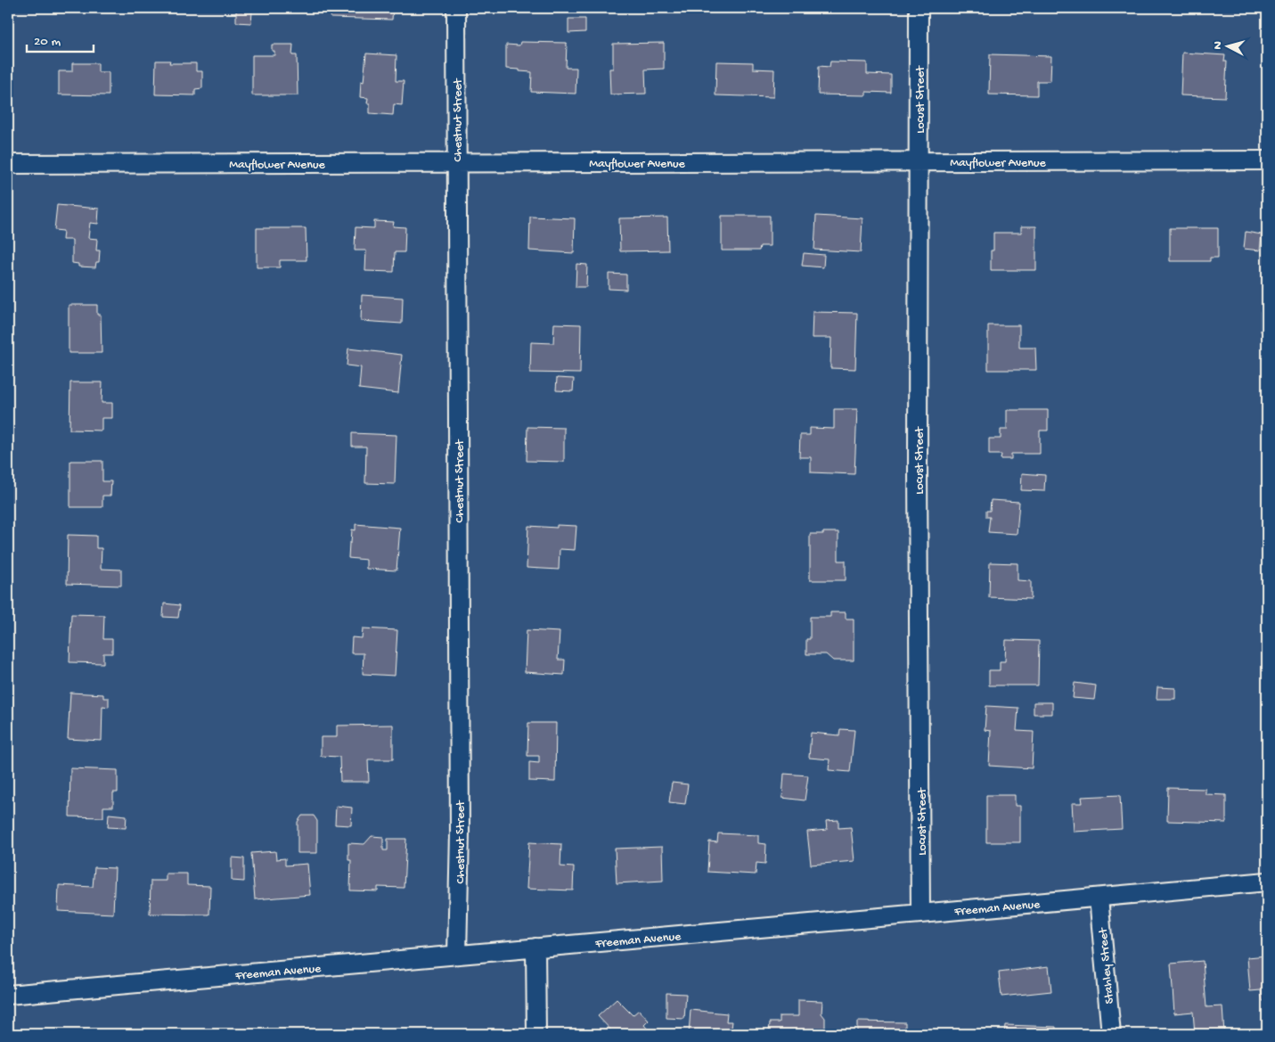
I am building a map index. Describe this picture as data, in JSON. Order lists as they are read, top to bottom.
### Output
{
  "streets": {
    "street": [
      "Locust Street",
      "Chestnut Street",
      "Mayflower Avenue",
      "Freeman Avenue",
      "Stahley Street"
    ]
  },
  "crossings": [
    ["Locust Street", "Mayflower Avenue"],
    ["Locust Street", "Freeman Avenue"],
    ["Chestnut Street", "Mayflower Avenue"],
    ["Chestnut Street", "Freeman Avenue"],
    ["Freeman Avenue", "Stahley Street"]
  ],
  "scale_bar": "20 m",
  "north": "left"
}
